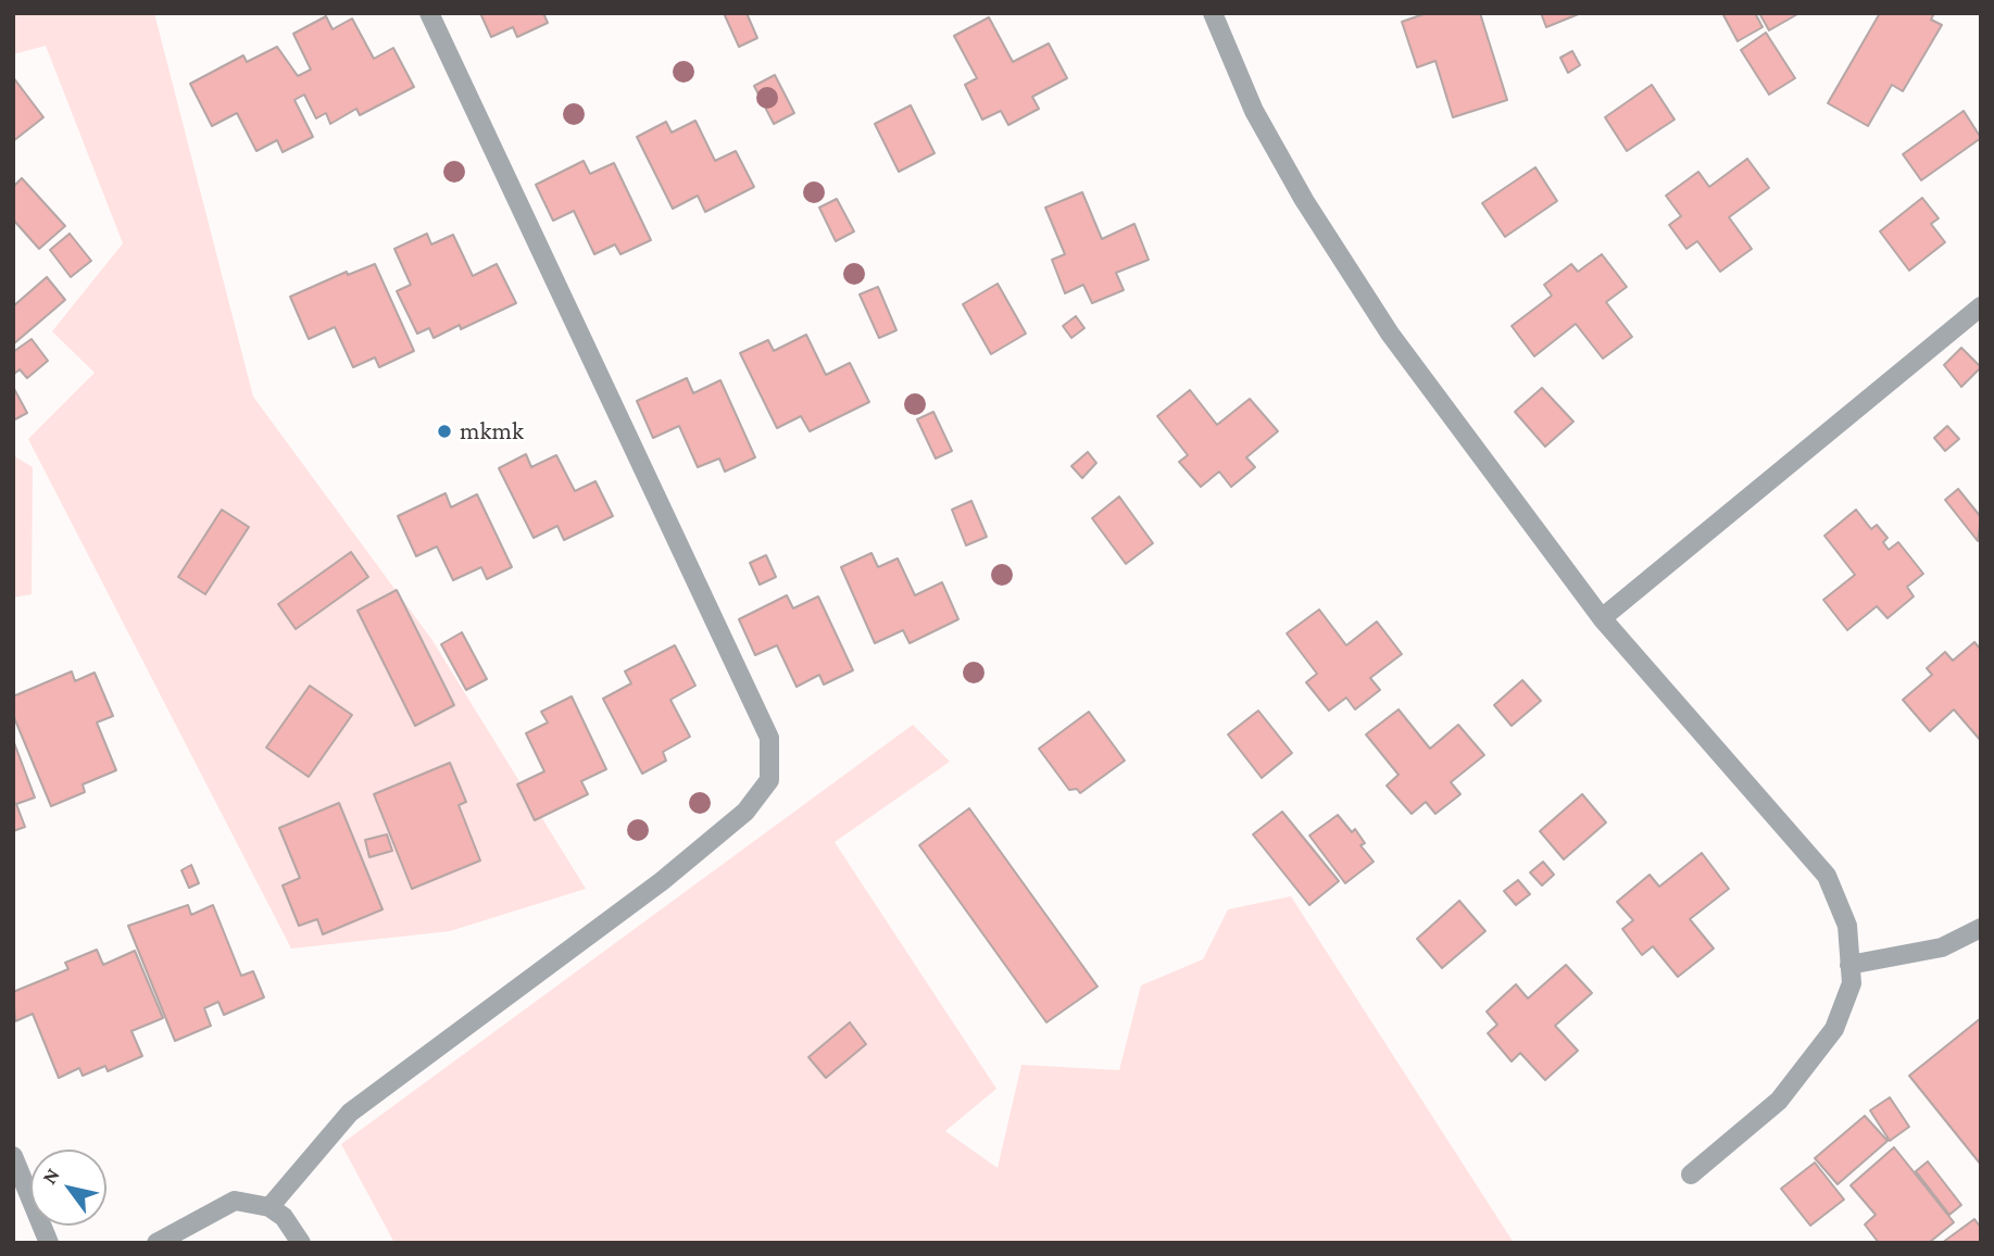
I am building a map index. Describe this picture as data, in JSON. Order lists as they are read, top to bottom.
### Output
{
  "places": ["mkmk"],
  "north": "top left"
}
